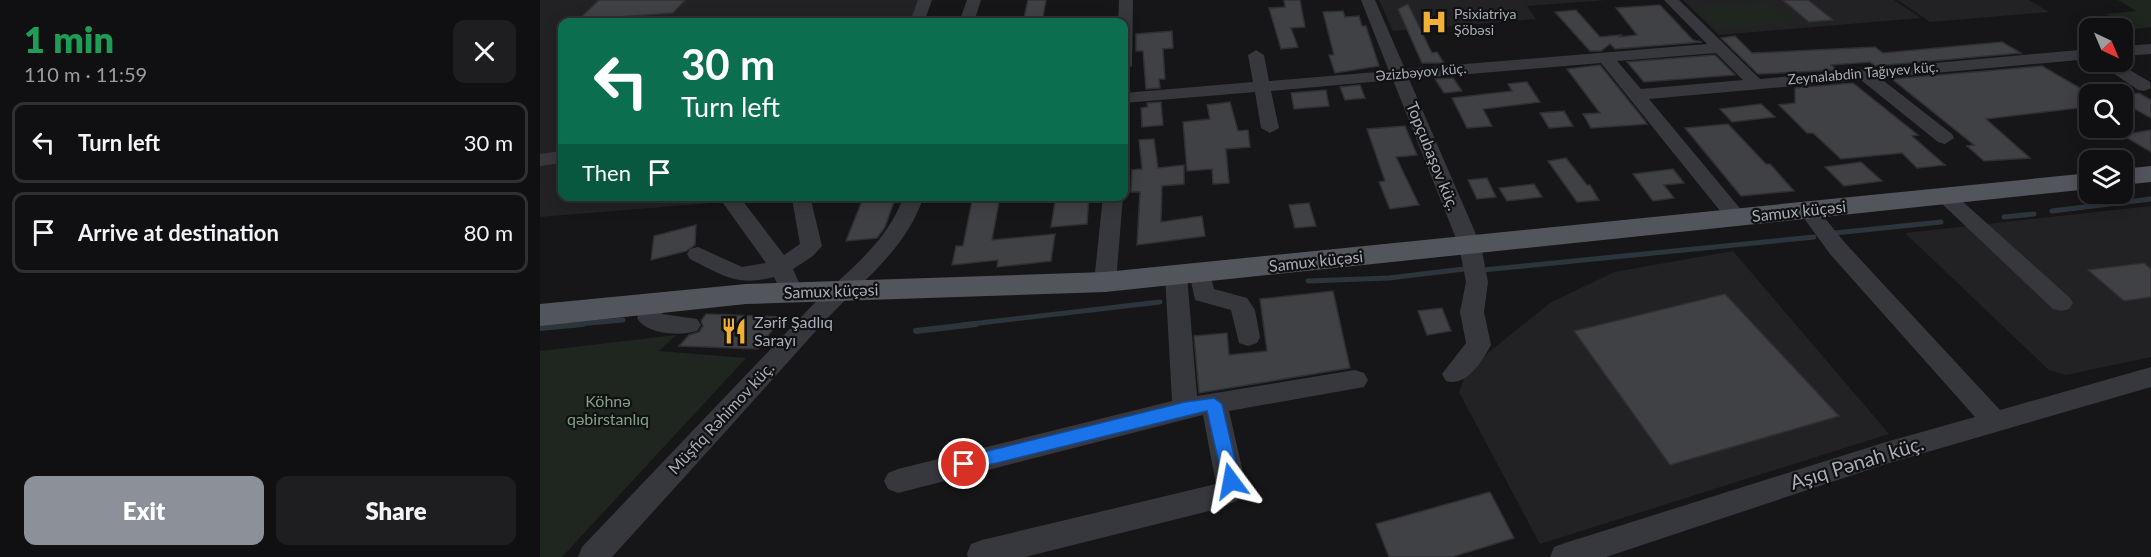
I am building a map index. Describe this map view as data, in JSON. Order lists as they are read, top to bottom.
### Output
{
  "streets": {
    "main road": ["Samux küçəsi"],
    "street": [
      "Əzizbəyov küç.",
      "Zeynalabdin Tağıyev küç.",
      "Topçubaşov küç.",
      "Müşfiq Rəhimov küç.",
      "Aşıq Pənah küç."
    ]
  },
  "crossings": [
    ["Əzizbəyov küç.", "Topçubaşov küç."],
    ["Topçubaşov küç.", "Samux küçəsi"],
    ["Samux küçəsi", "Müşfiq Rəhimov küç."]
  ],
  "parks": ["Köhnə qəbirstanlıq"],
  "places": {
    "hospital": ["Psixiatriya Şöbəsi"],
    "restaurant": ["Zərif Şadlıq Sarayı"]
  },
  "north": "bottom right",
  "page": {
    "heading": ["1 min", "110 m · 11:59"],
    "turn": ["30 m", "Turn left"],
    "list": [
      {
        "name": "Turn left",
        "value": "30 m"
      },
      {
        "name": "Arrive at destination",
        "value": "80 m"
      }
    ],
    "then": "Then",
    "buttons": ["Exit", "Share"]
  }
}
